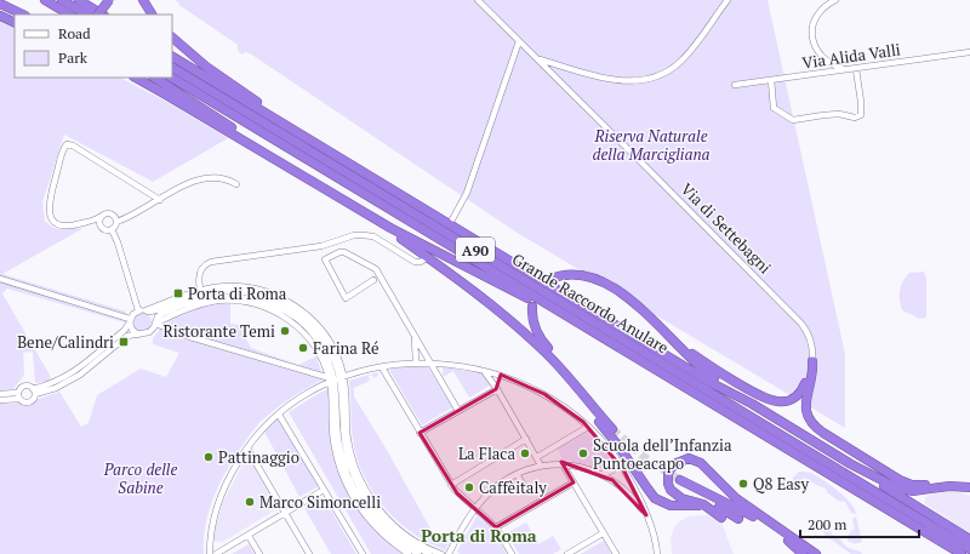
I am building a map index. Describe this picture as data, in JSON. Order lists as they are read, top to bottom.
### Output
{
  "streets": {
    "highway": ["A90", "Grande Raccordo Anulare"],
    "street": ["Via Alida Valli", "Via di Settebagni"]
  },
  "districts": ["Porta di Roma"],
  "parks": ["Riserva Naturale della Marcigliana", "Parco delle Sabine"],
  "places": {
    "transit": ["Porta di Roma", "Bene/Calindri"],
    "other": [
      "Ristorante Temi",
      "Farina Ré",
      "La Flaca",
      "Scuola dell’Infanzia Puntoeacapo",
      "Pattinaggio",
      "Q8 Easy",
      "Caffèitaly",
      "Marco Simoncelli"
    ]
  },
  "legend": ["Road", "Park"],
  "scale_bar": "200 m"
}
